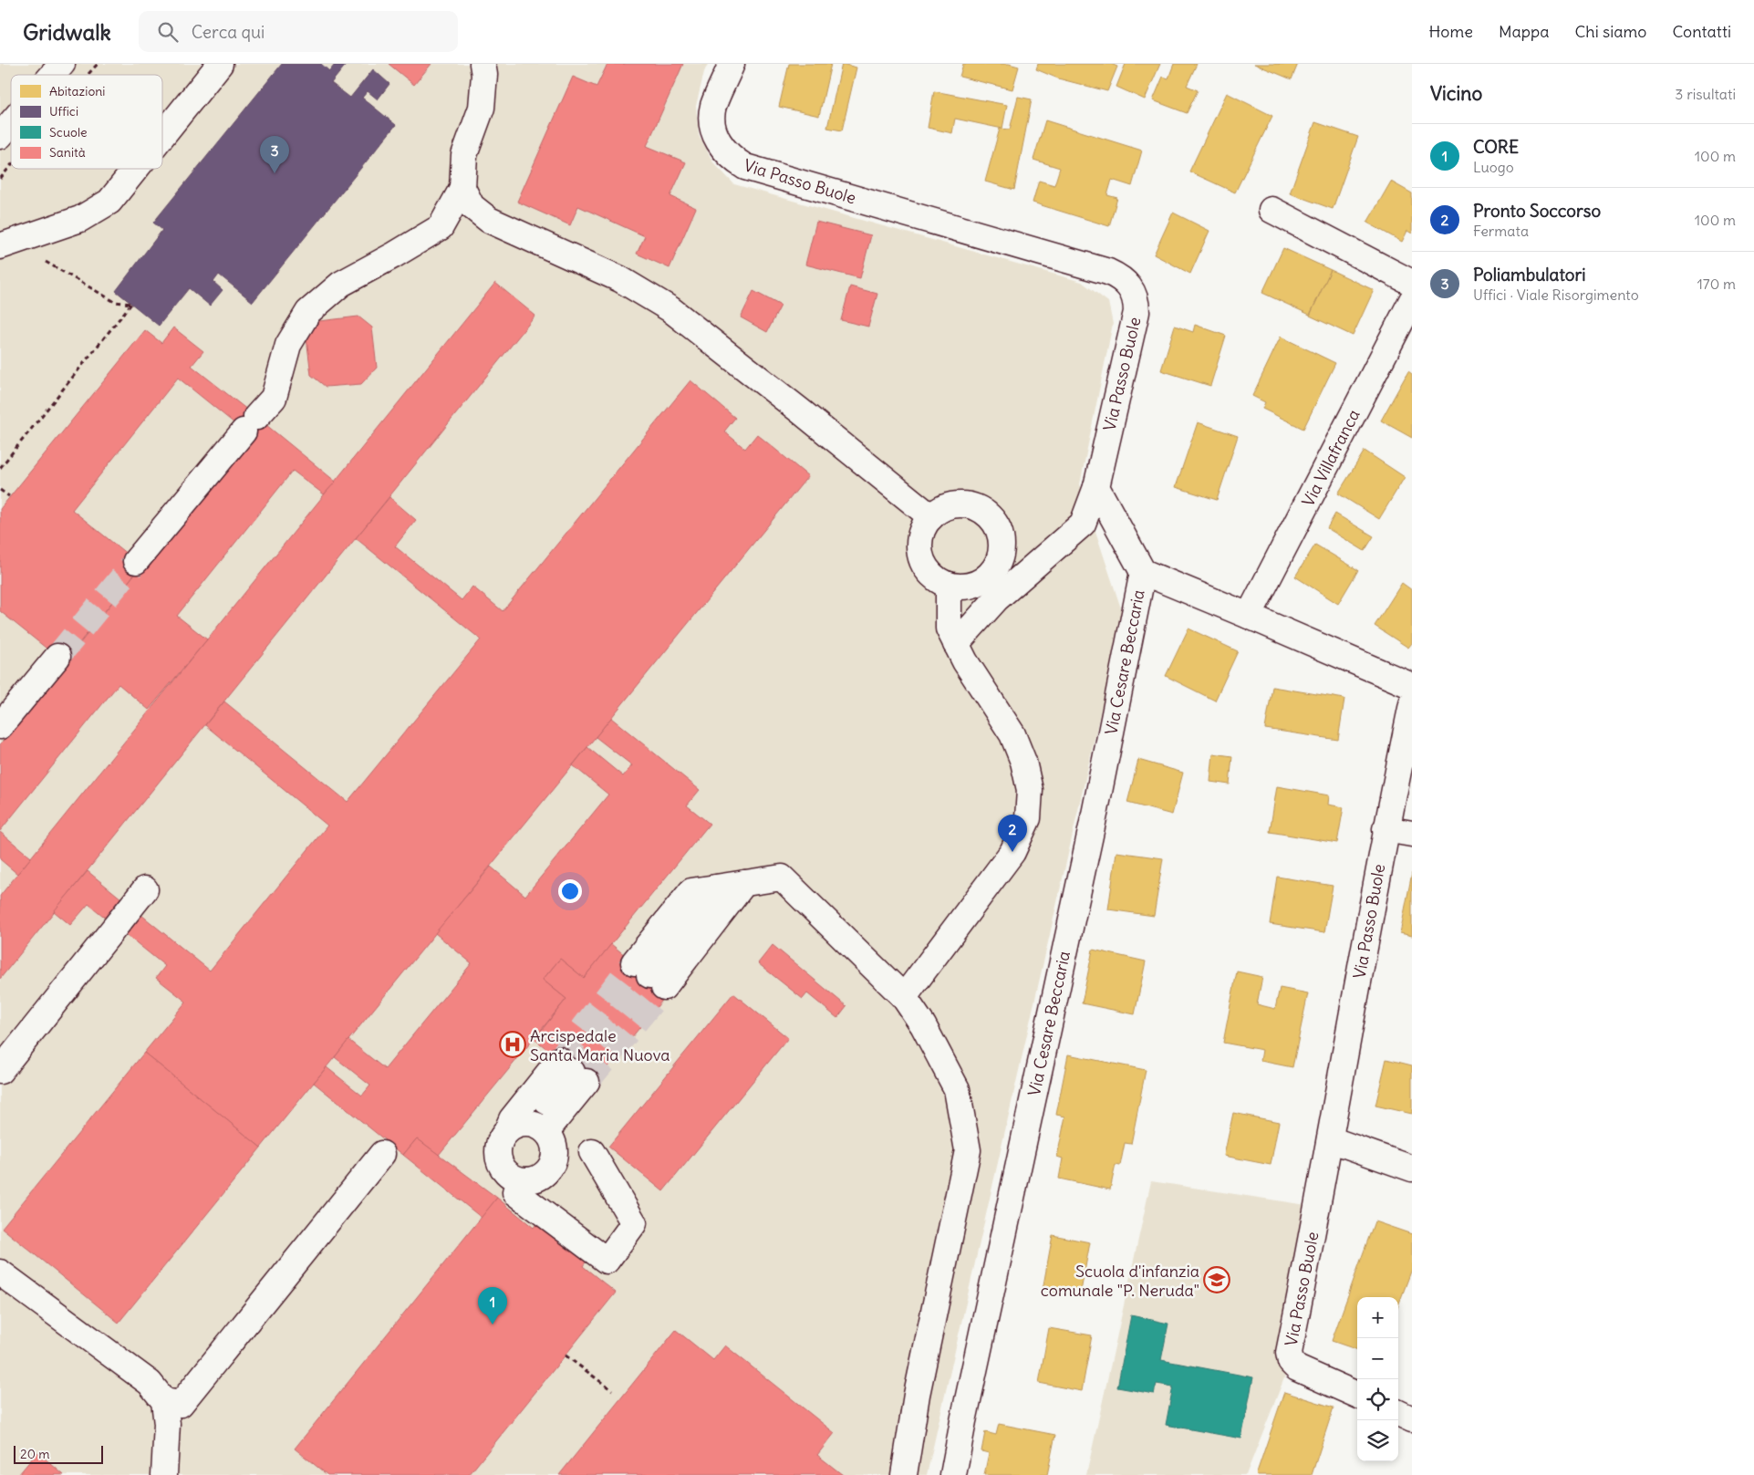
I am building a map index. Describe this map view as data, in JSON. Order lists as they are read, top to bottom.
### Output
{
  "streets": {
    "street": ["Via Passo Buole", "Via Villafranca", "Via Cesare Beccaria"]
  },
  "places": {
    "hospital": ["Arcispedale Santa Maria Nuova"],
    "school or university": ["Scuola d'infanzia comunale \"P. Neruda\""]
  },
  "legend": [
    "Abitazioni",
    "Uffici",
    "Scuole",
    "Sanità"
  ],
  "scale_bar": "20 m",
  "page": {
    "header": "Gridwalk",
    "search": "Cerca qui",
    "nav": [
      "Home",
      "Mappa",
      "Chi siamo",
      "Contatti"
    ],
    "heading": ["Vicino", "3 risultati"],
    "list": [
      {
        "mark": "1",
        "name": "CORE",
        "note": "Luogo",
        "value": "100 m"
      },
      {
        "mark": "2",
        "name": "Pronto Soccorso",
        "note": "Fermata",
        "value": "100 m"
      },
      {
        "mark": "3",
        "name": "Poliambulatori",
        "note": "Uffici · Viale Risorgimento",
        "value": "170 m"
      }
    ],
    "pins": ["3", "2", "1"],
    "map_buttons": ["+", "−"],
    "scale": "20 m"
  }
}
